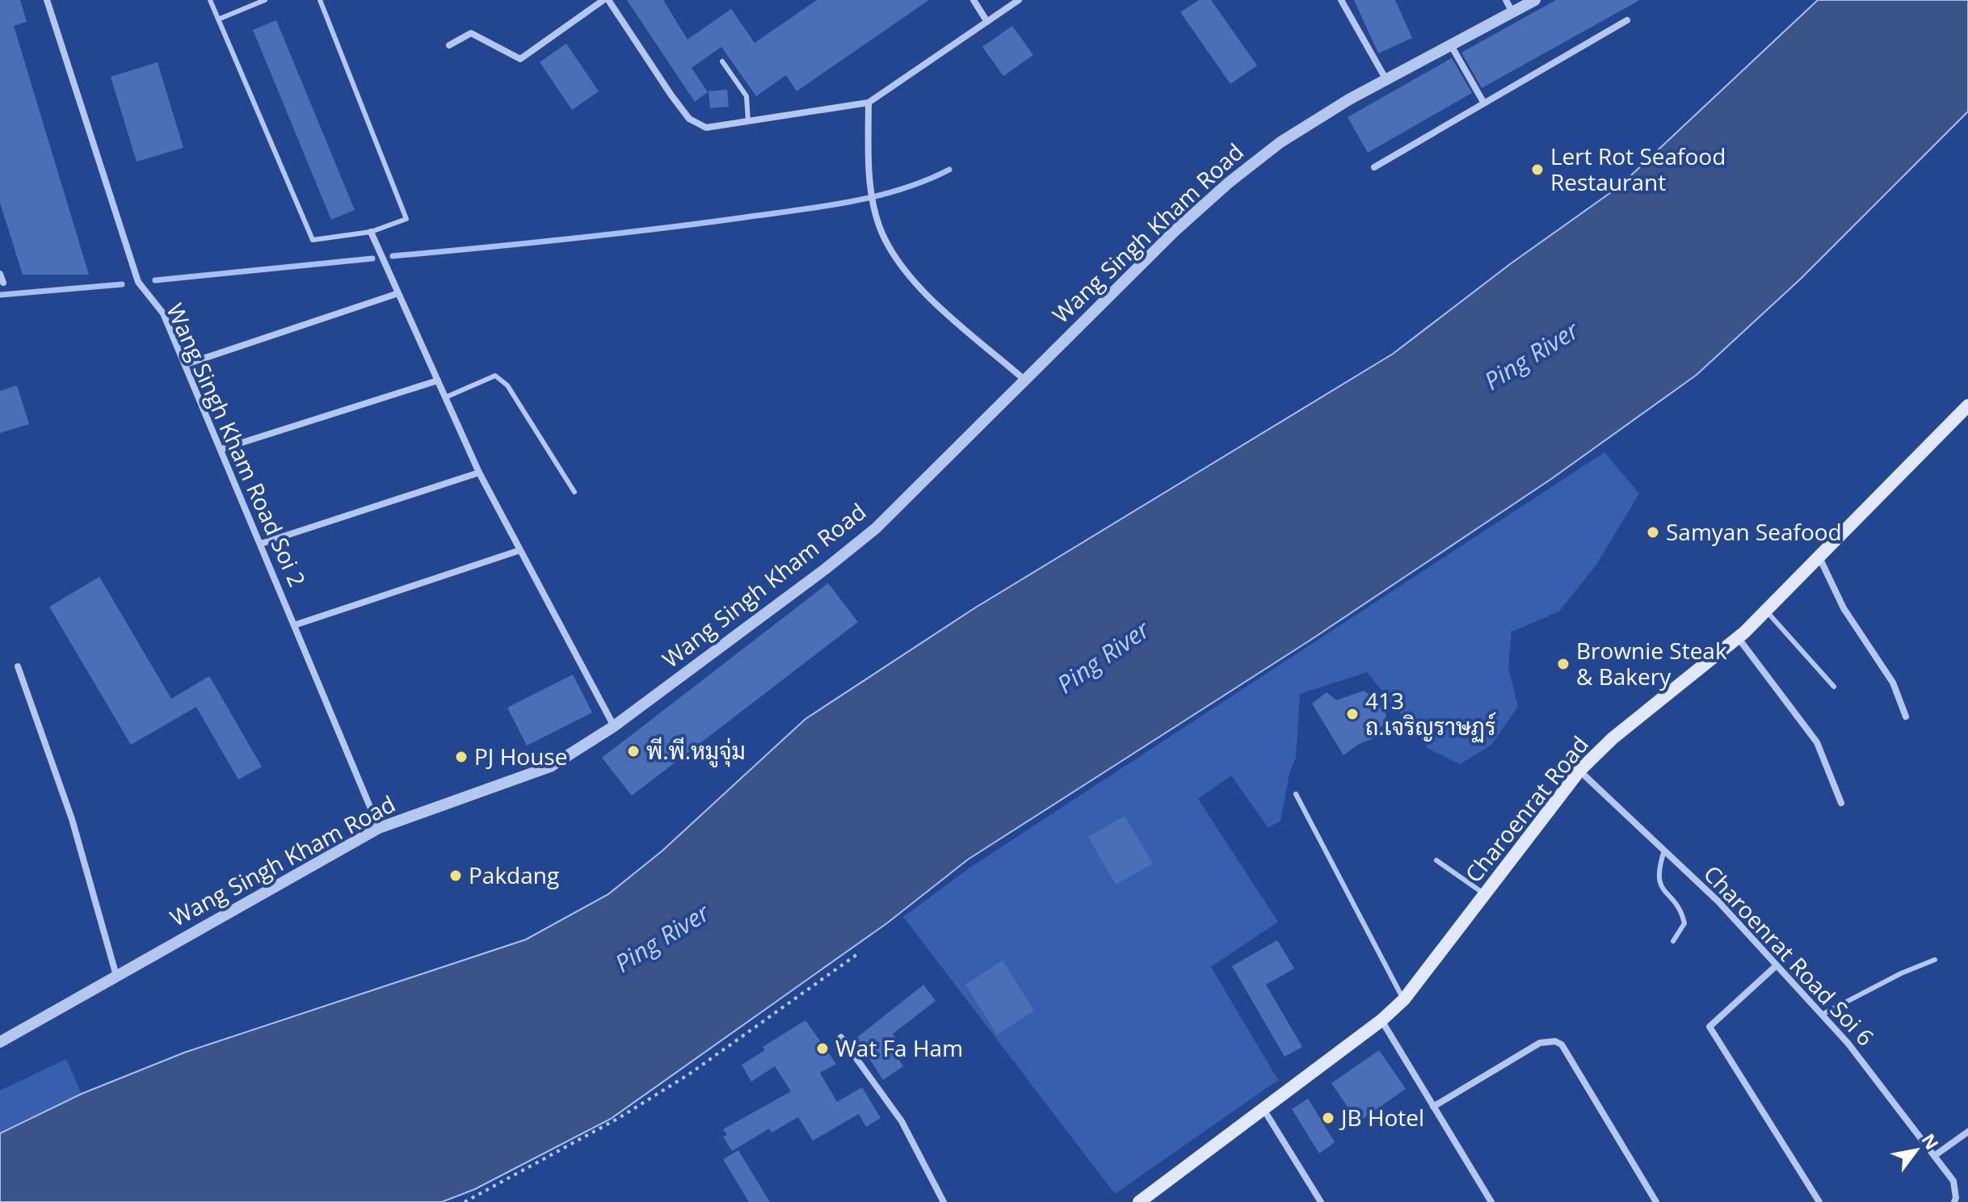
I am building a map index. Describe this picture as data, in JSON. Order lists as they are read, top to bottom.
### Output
{
  "streets": {
    "main road": ["Charoenrat Road"],
    "street": ["Wang Singh Kham Road", "Wang Singh Kham Road Soi 2", "Charoenrat Road Soi 6"]
  },
  "crossings": [
    ["Wang Singh Kham Road", "Wang Singh Kham Road Soi 2"],
    ["Charoenrat Road", "Charoenrat Road Soi 6"]
  ],
  "water": ["Ping River"],
  "places": [
    "Lert Rot Seafood Restaurant",
    "Samyan Seafood",
    "Brownie Steak & Bakery",
    "413 ถ.เจริญราษฏร์",
    "พี.พี.หมูจุ่ม",
    "PJ House",
    "Pakdang",
    "Wat Fa Ham",
    "JB Hotel"
  ],
  "north": "top right"
}
